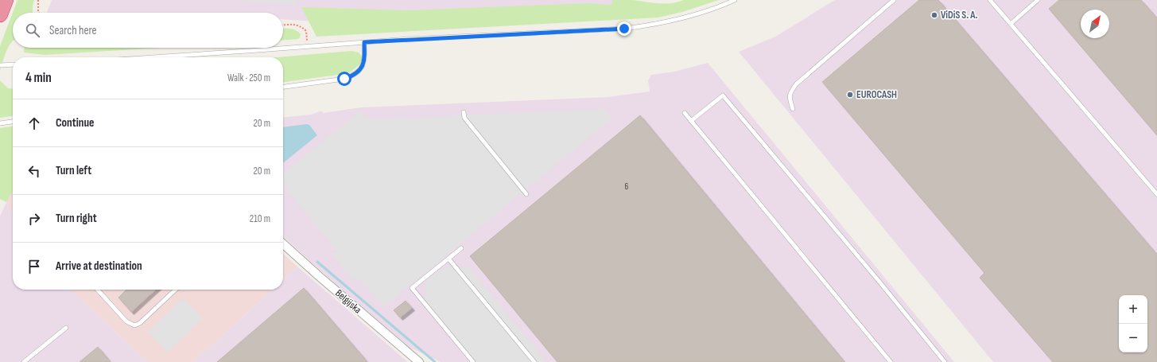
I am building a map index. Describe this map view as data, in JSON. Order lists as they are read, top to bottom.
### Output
{
  "streets": {
    "street": ["Belgijska"]
  },
  "places": ["ViDiS S. A.", "EUROCASH"],
  "house_numbers": ["6"],
  "north": "top right",
  "page": {
    "search": "Search here",
    "heading": ["4 min", "Walk · 250 m"],
    "list": [
      ["Continue", "20 m"],
      ["Turn left", "20 m"],
      ["Turn right", "210 m"],
      "Arrive at destination"
    ],
    "map_buttons": ["+", "−"]
  }
}
